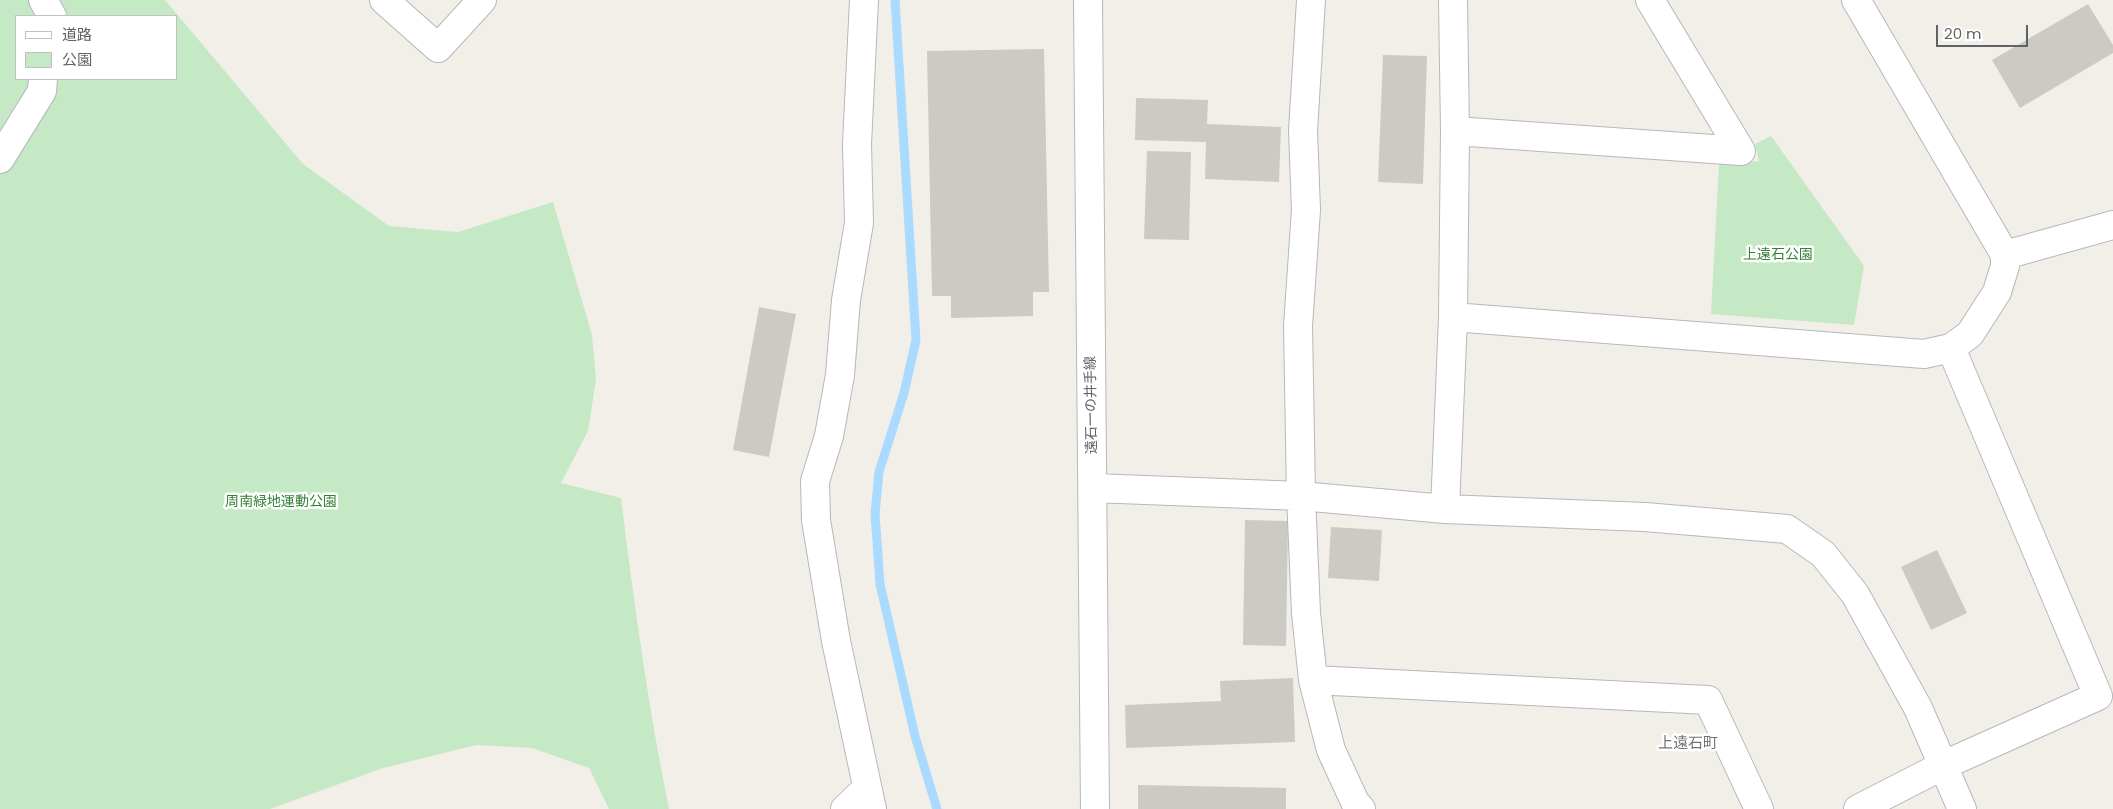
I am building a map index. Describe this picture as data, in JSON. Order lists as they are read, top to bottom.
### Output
{
  "streets": {
    "street": ["遠石一の井手線"]
  },
  "districts": ["上遠石町"],
  "parks": ["上遠石公園", "周南緑地運動公園"],
  "legend": ["道路", "公園"],
  "scale_bar": "20 m"
}
